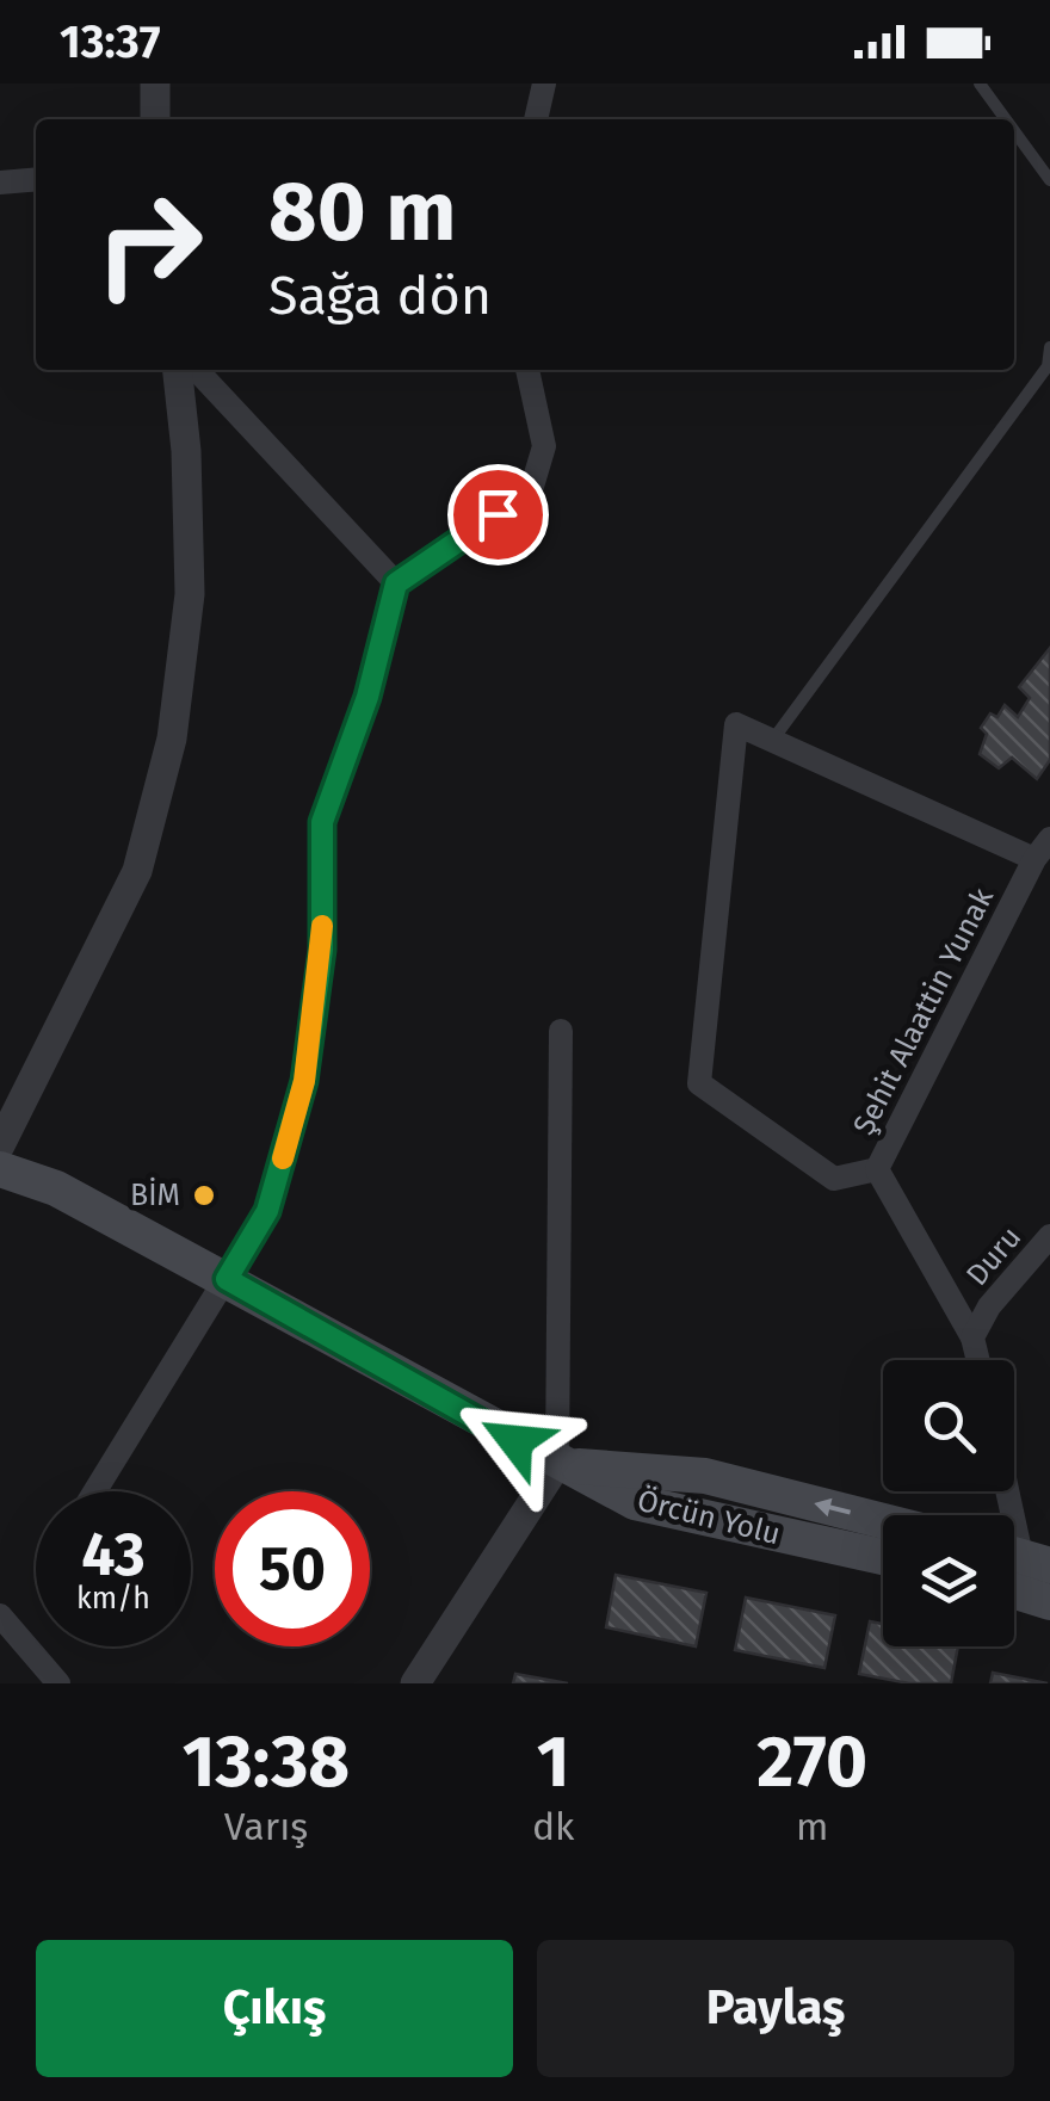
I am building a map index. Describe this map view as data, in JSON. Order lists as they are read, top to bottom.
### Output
{
  "streets": {
    "main road": ["Örcün Yolu"],
    "street": ["Şehit Alaattin Yunak", "Duru"]
  },
  "crossings": [
    ["Şehit Alaattin Yunak", "Duru"]
  ],
  "places": ["BİM"],
  "page": {
    "status": "13:37",
    "turn": ["80 m", "Sağa dön"],
    "speed": "43 km/h",
    "limit": "50",
    "eta": [
      "13:38",
      "Varış",
      "1",
      "dk",
      "270",
      "m"
    ],
    "buttons": ["Çıkış", "Paylaş"]
  }
}
